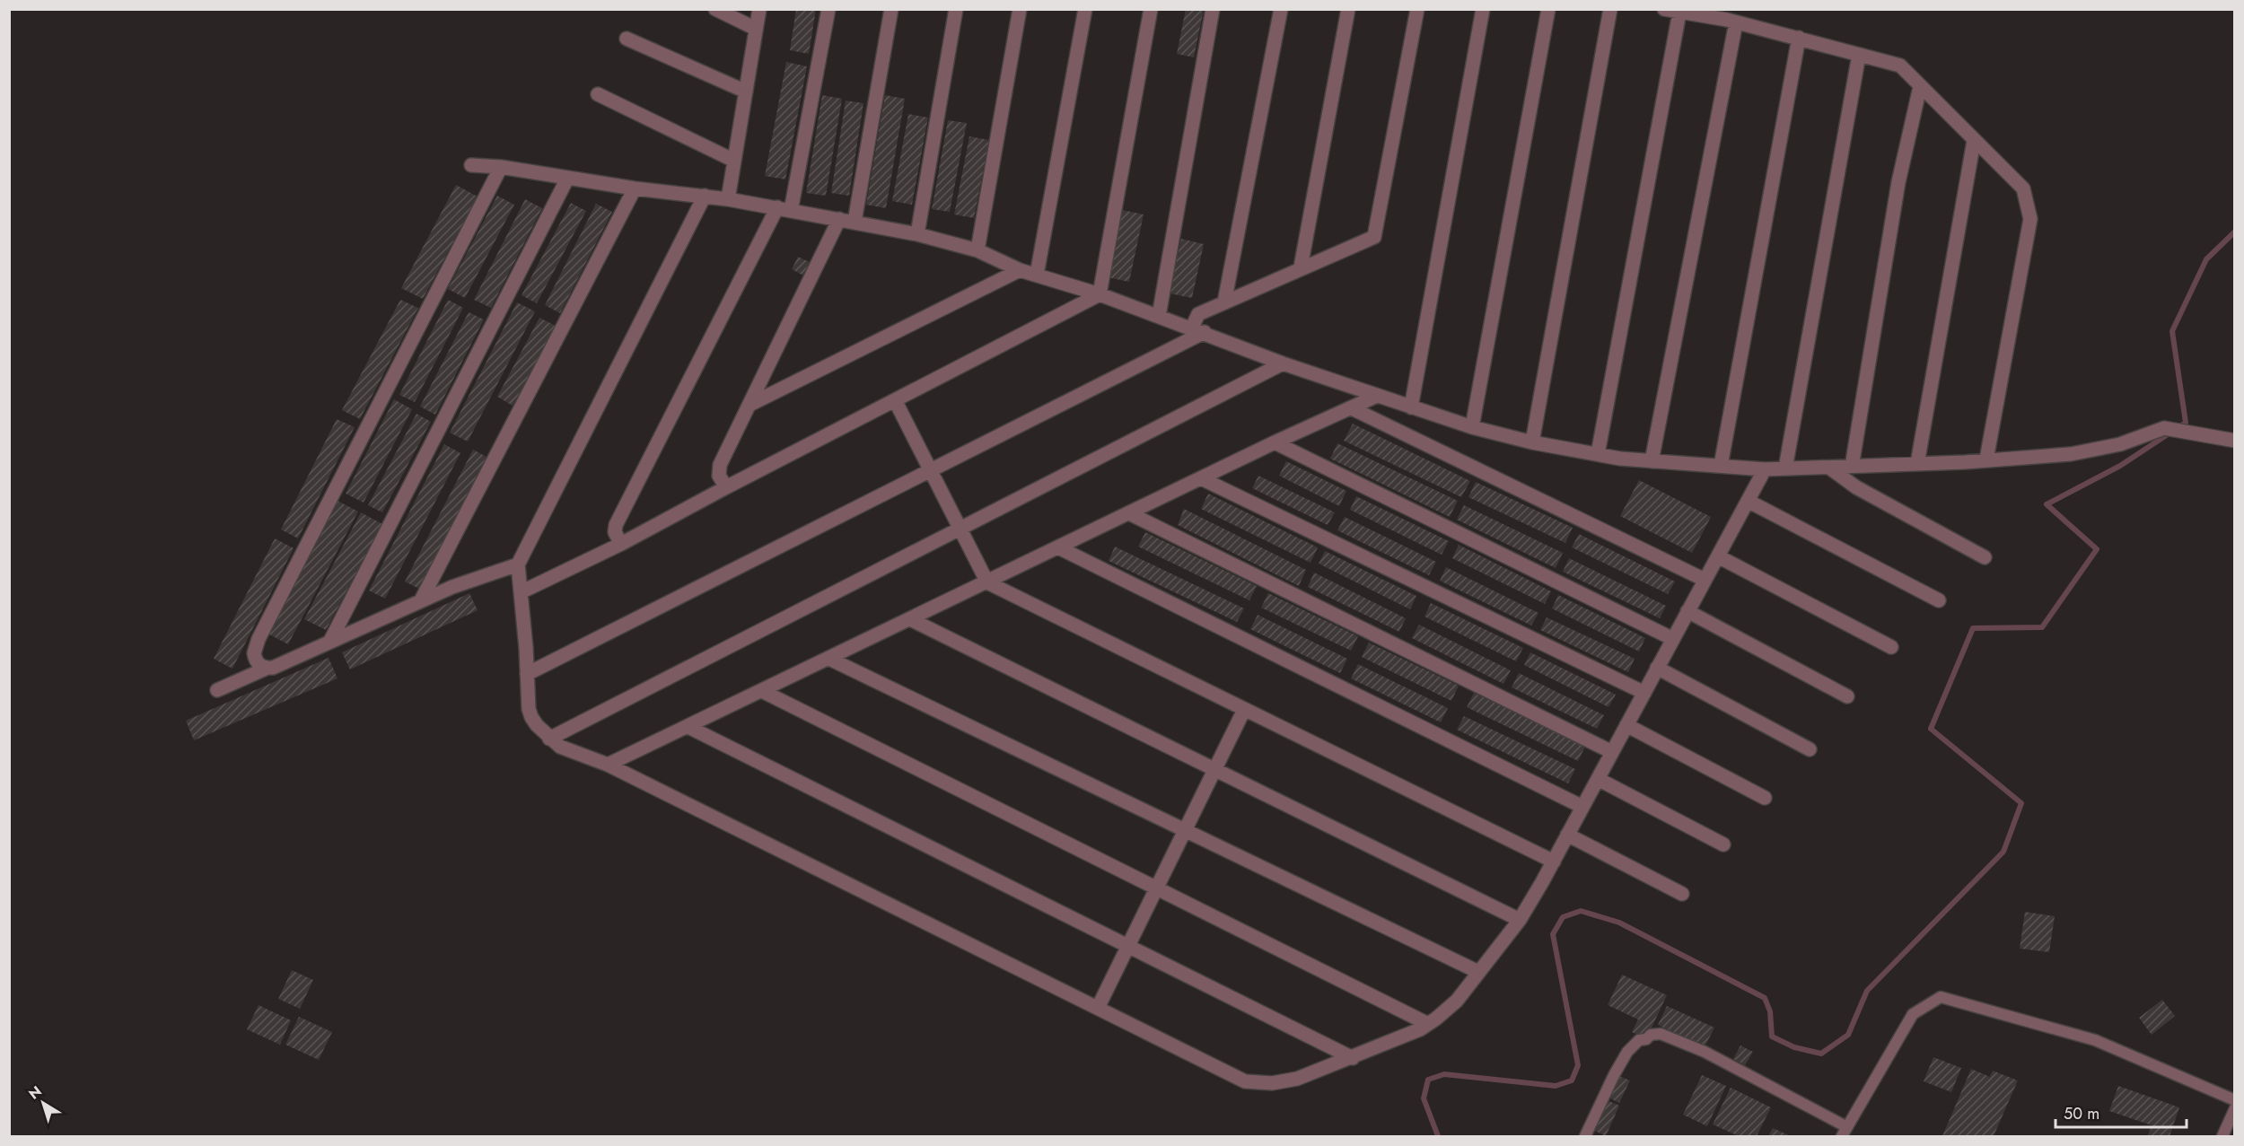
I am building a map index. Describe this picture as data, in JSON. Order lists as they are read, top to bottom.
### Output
{
  "scale_bar": "50 m",
  "north": "top left"
}
